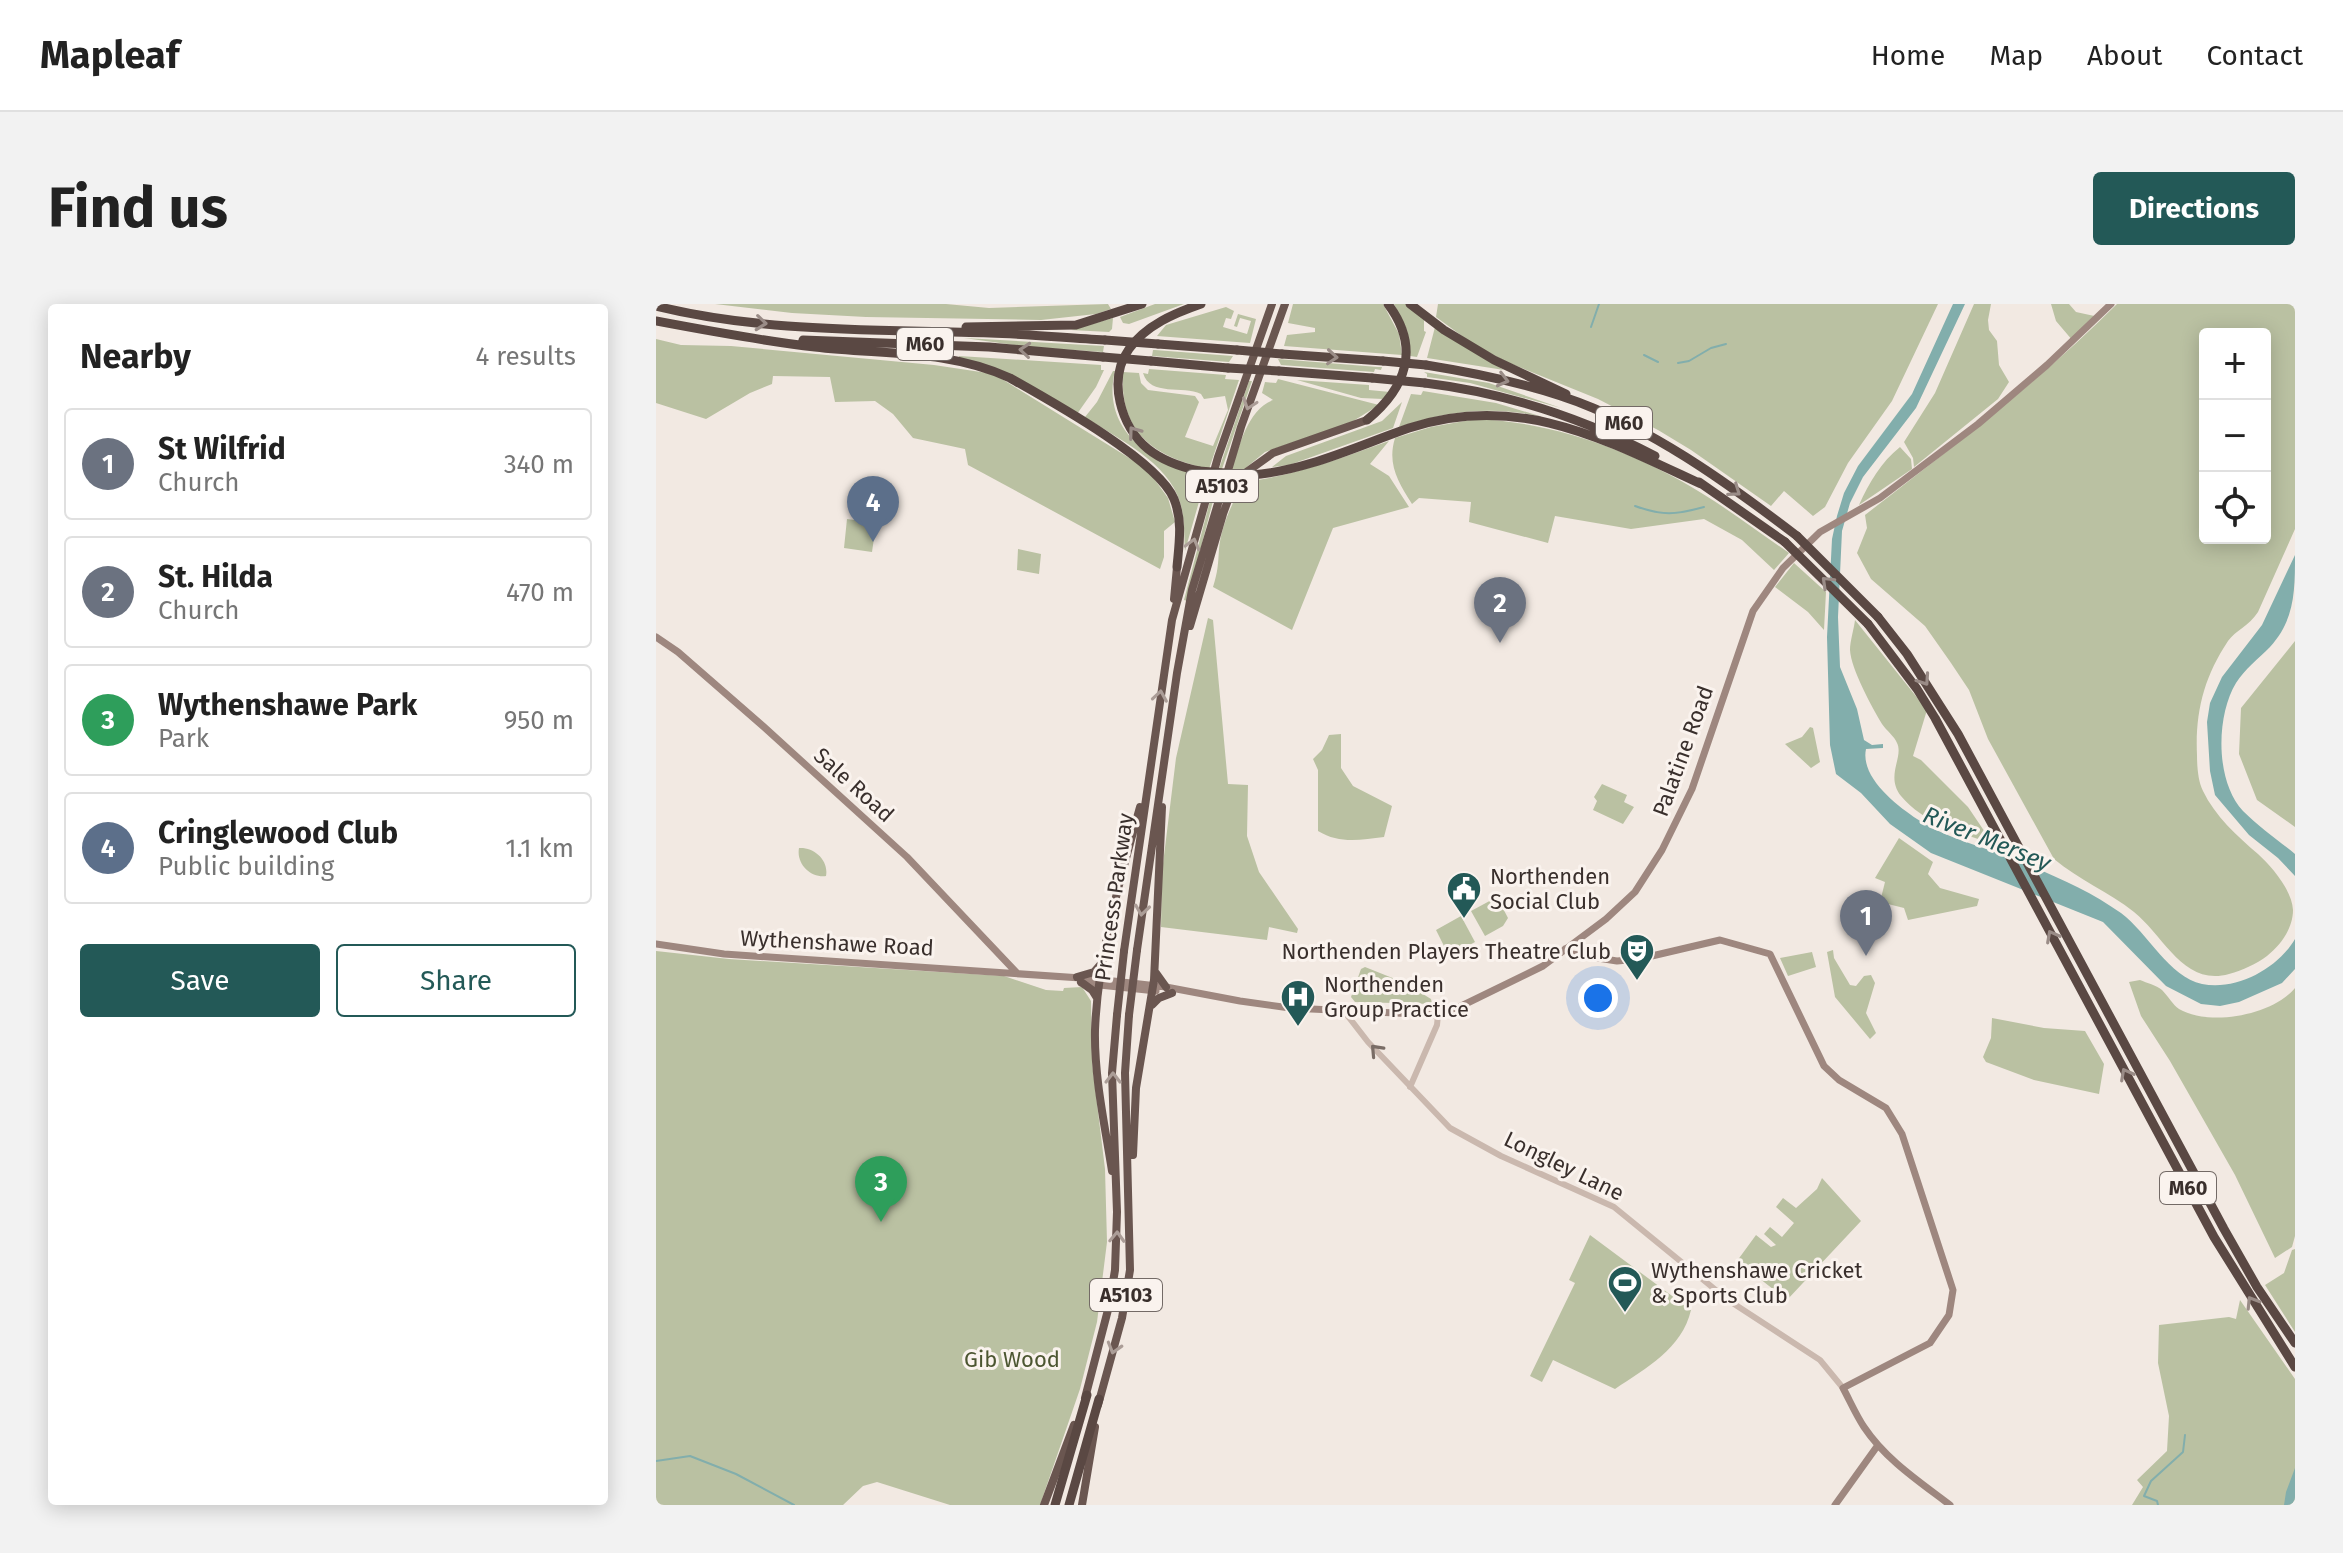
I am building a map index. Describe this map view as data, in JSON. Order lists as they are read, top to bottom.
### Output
{
  "streets": {
    "highway": ["M60", "A5103", "Princess Parkway"],
    "main road": [
      "Palatine Road",
      "Sale Road",
      "Wythenshawe Road",
      "Longley Lane"
    ]
  },
  "crossings": [
    ["A5103", "Princess Parkway"],
    ["Palatine Road", "Wythenshawe Road"],
    ["Palatine Road", "Longley Lane"],
    ["Sale Road", "Wythenshawe Road"]
  ],
  "water": ["River Mersey"],
  "parks": ["Gib Wood"],
  "places": {
    "public building": ["Northenden Social Club"],
    "theatre": ["Northenden Players Theatre Club"],
    "hospital": ["Northenden Group Practice"],
    "sports": ["Wythenshawe Cricket & Sports Club"]
  },
  "page": {
    "header": "Mapleaf",
    "nav": [
      "Home",
      "Map",
      "About",
      "Contact"
    ],
    "buttons": [
      "Directions",
      ["Save", "Share"]
    ],
    "title": "Find us",
    "heading": ["Nearby", "4 results"],
    "map_buttons": ["+", "−"],
    "list": [
      {
        "mark": "1",
        "name": "St Wilfrid",
        "note": "Church",
        "value": "340 m"
      },
      {
        "mark": "2",
        "name": "St. Hilda",
        "note": "Church",
        "value": "470 m"
      },
      {
        "mark": "3",
        "name": "Wythenshawe Park",
        "note": "Park",
        "value": "950 m"
      },
      {
        "mark": "4",
        "name": "Cringlewood Club",
        "note": "Public building",
        "value": "1.1 km"
      }
    ],
    "pins": [
      "4",
      "2",
      "1",
      "3"
    ]
  }
}
